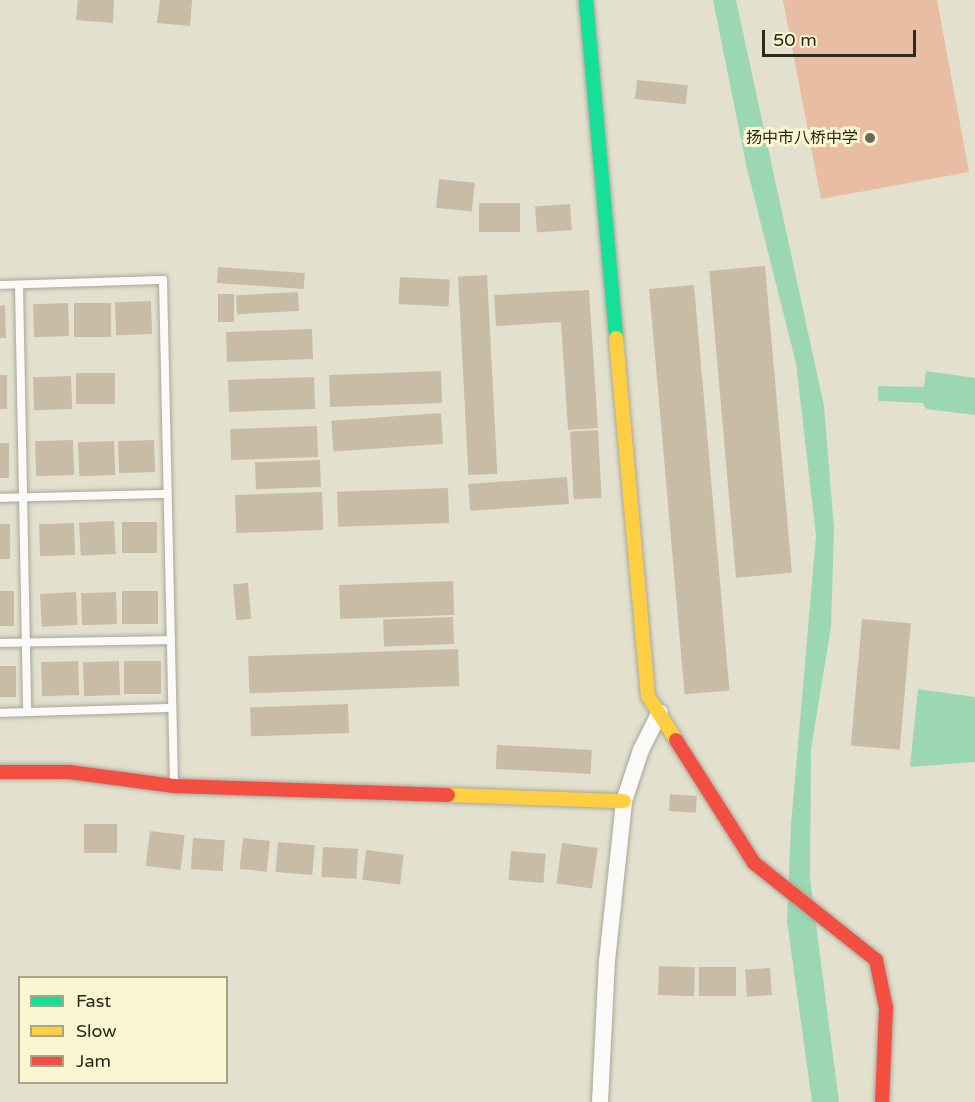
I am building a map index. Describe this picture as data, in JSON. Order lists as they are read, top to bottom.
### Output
{
  "places": ["扬中市八桥中学"],
  "legend": ["Fast", "Slow", "Jam"],
  "scale_bar": "50 m"
}
